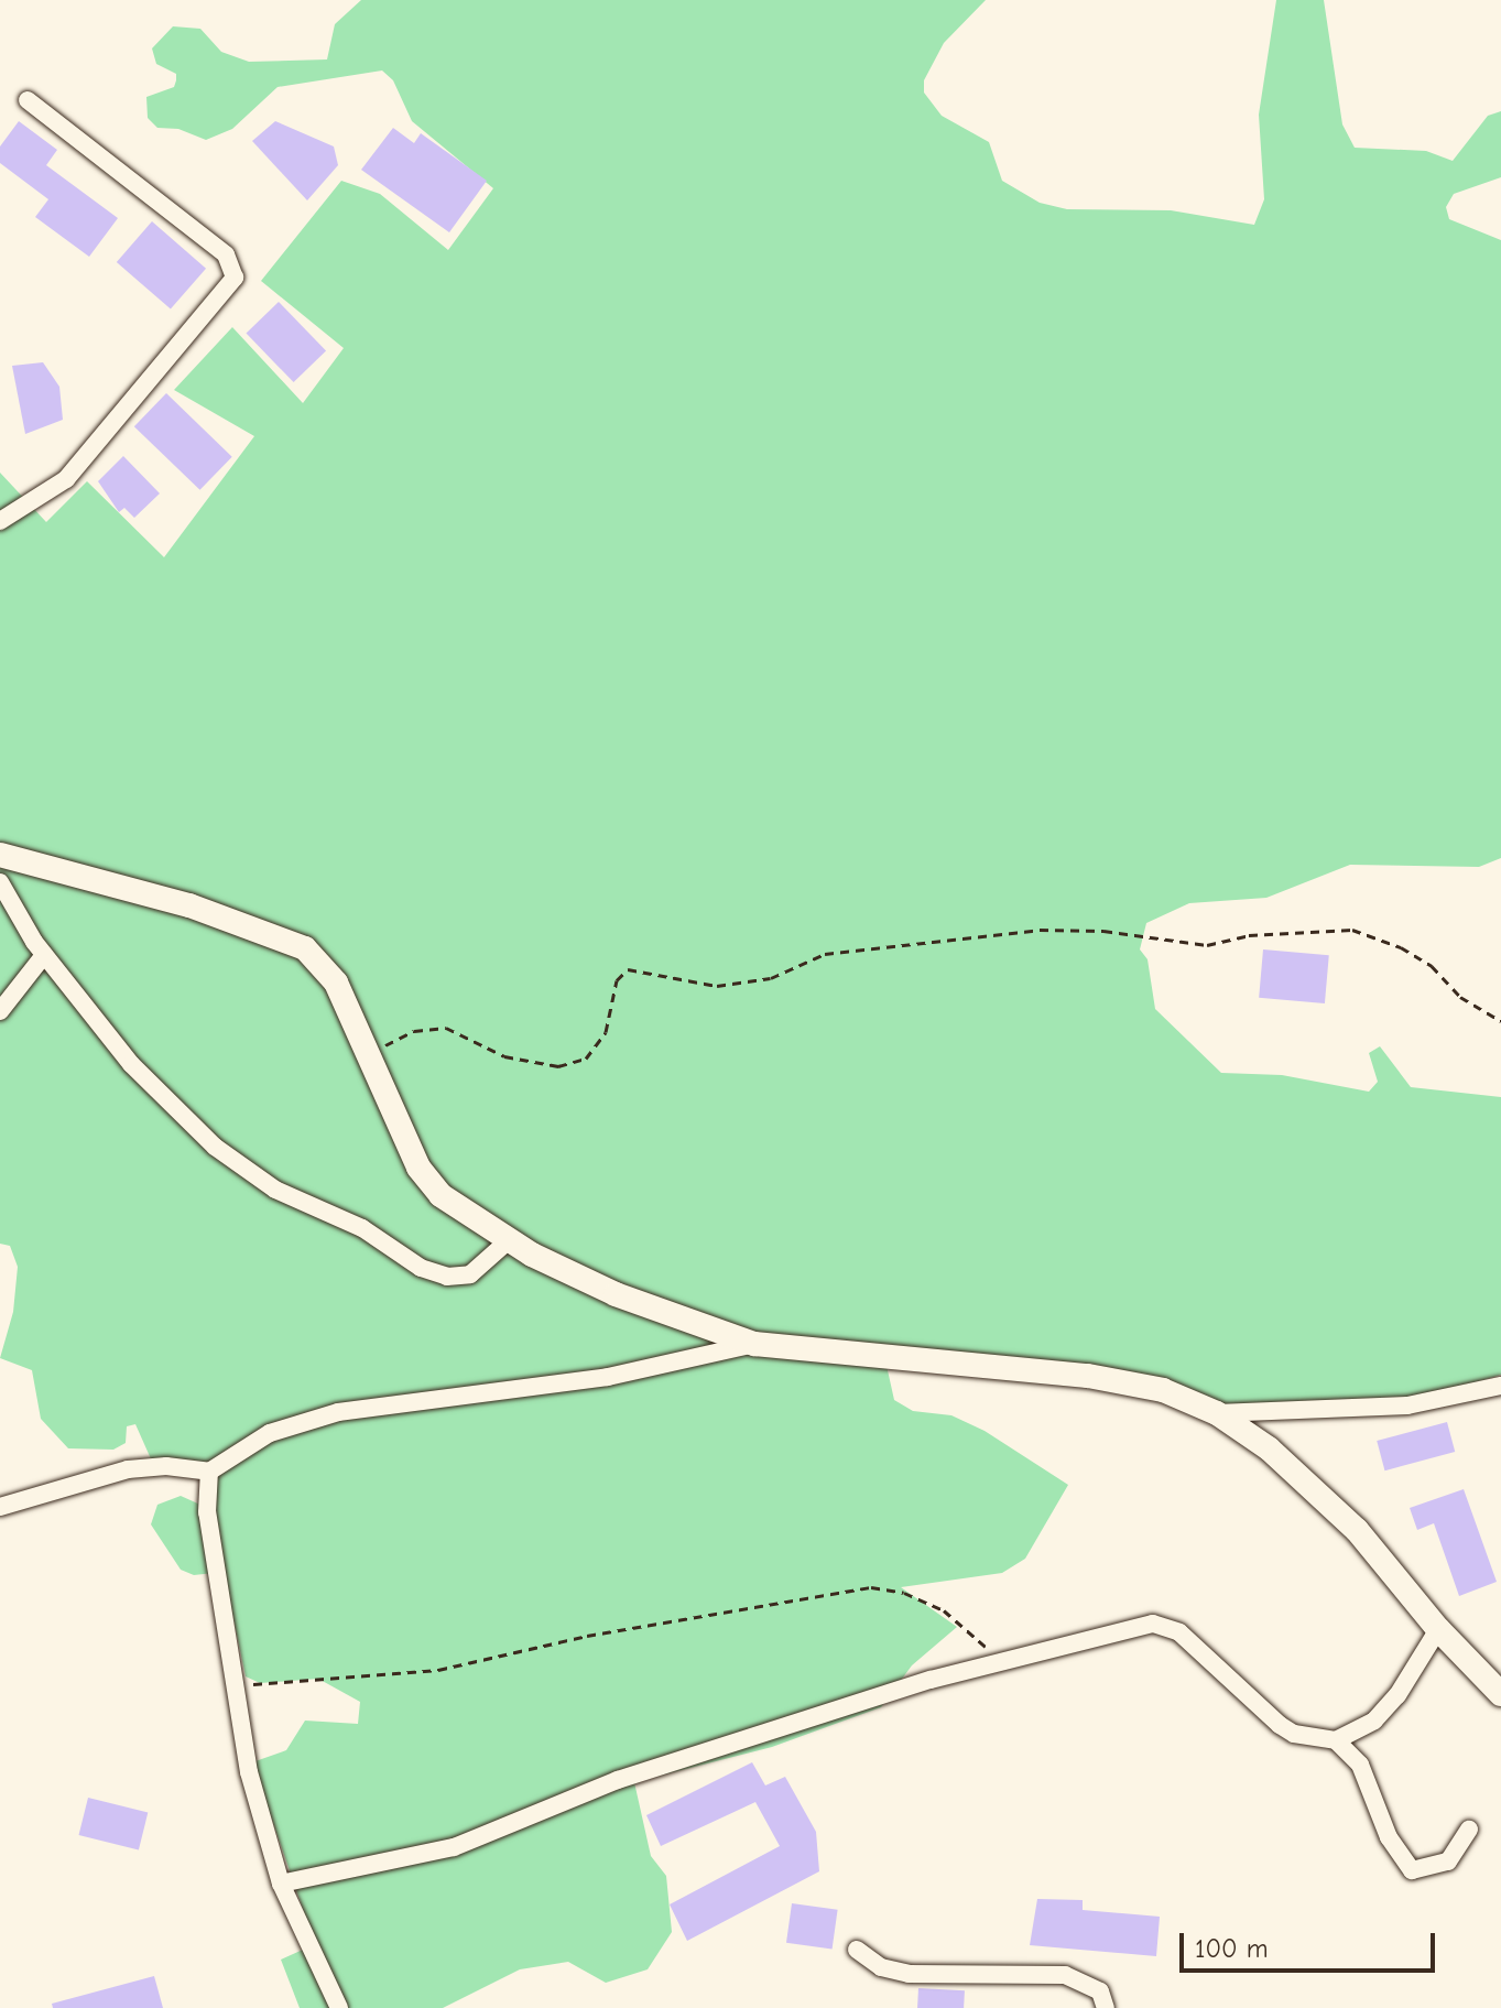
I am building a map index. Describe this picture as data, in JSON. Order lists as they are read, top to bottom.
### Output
{
  "scale_bar": "100 m"
}
